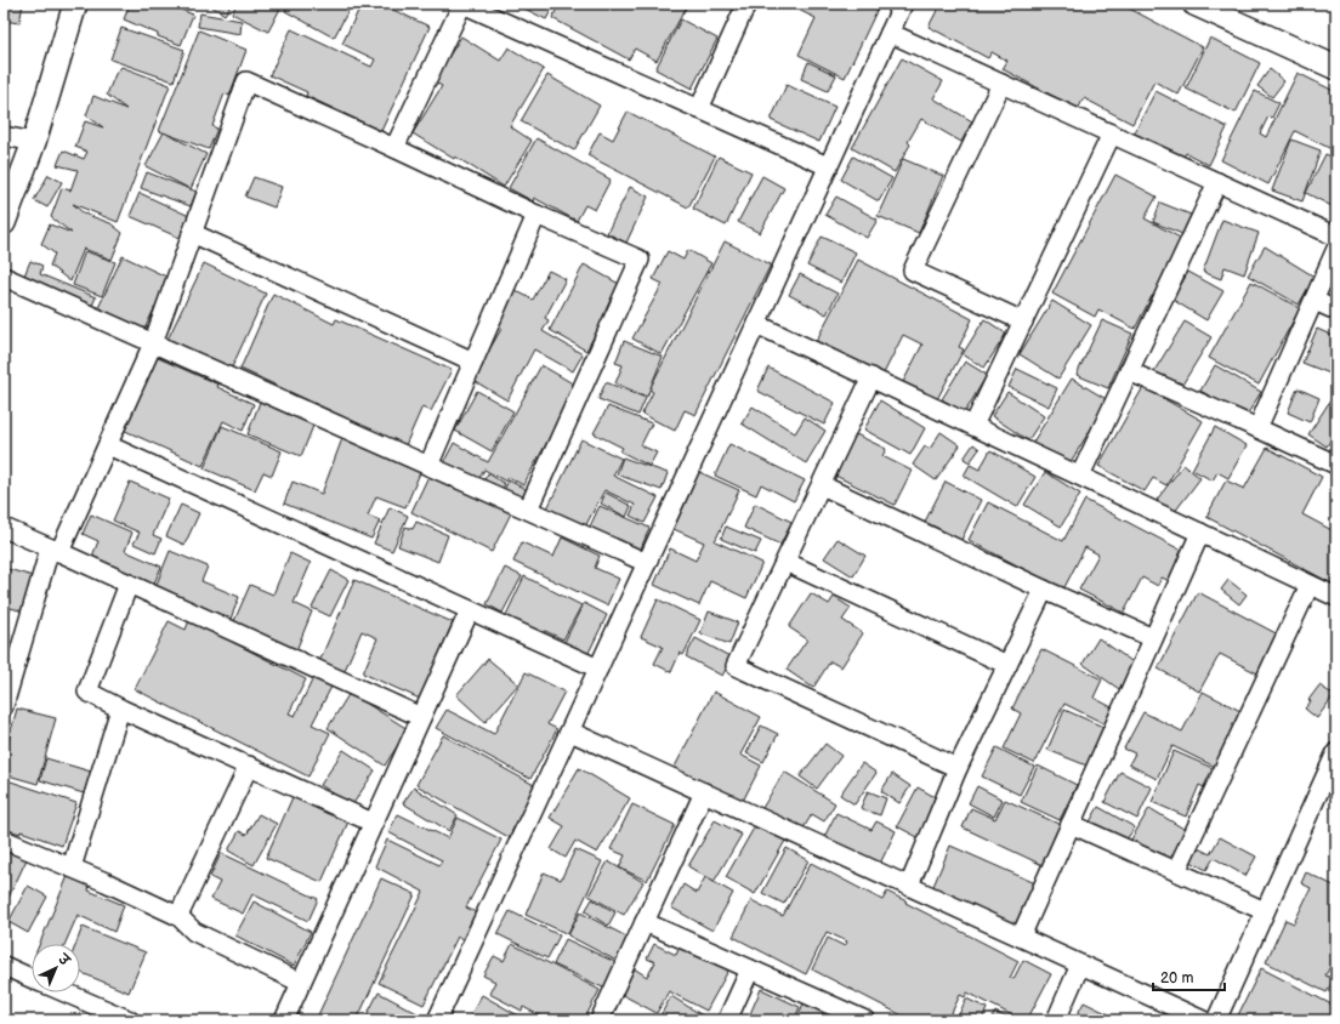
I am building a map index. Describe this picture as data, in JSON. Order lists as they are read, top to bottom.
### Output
{
  "scale_bar": "20 m",
  "north": "top right"
}
